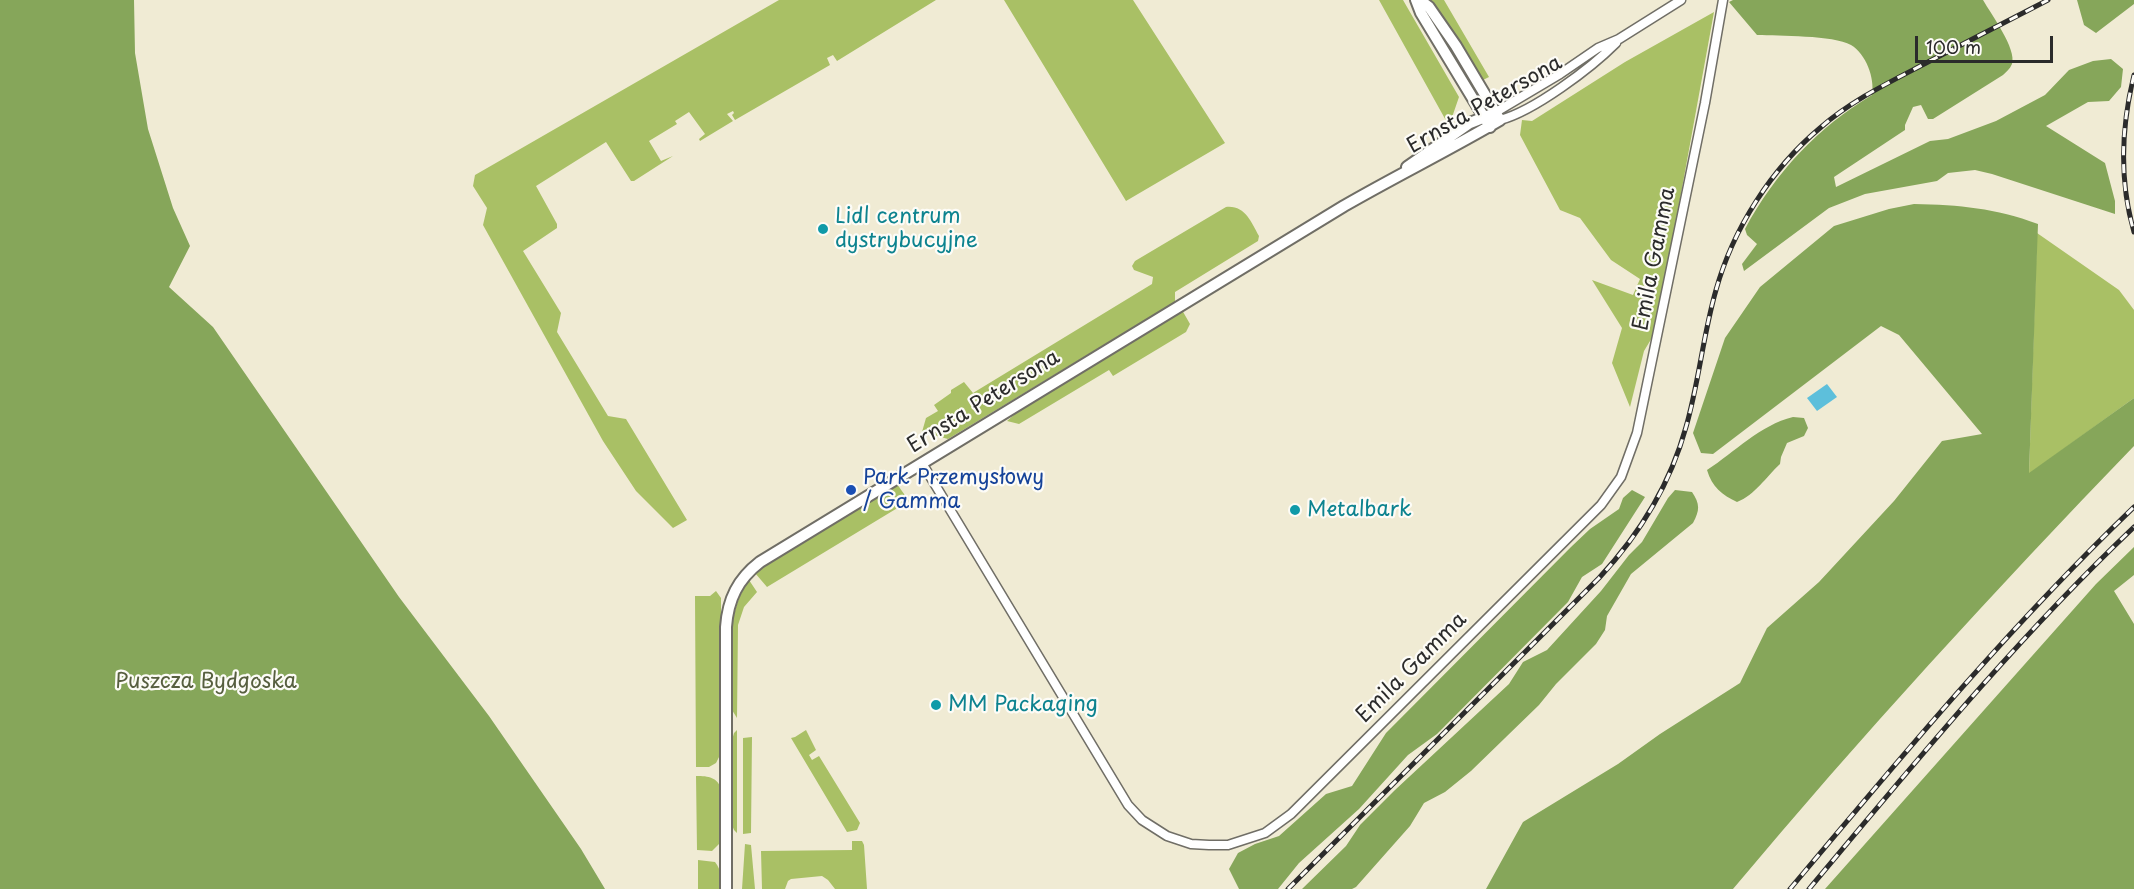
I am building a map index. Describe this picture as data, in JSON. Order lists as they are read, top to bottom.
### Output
{
  "streets": {
    "street": ["Ernsta Petersona", "Emila Gamma"]
  },
  "crossings": [
    ["Ernsta Petersona", "Emila Gamma"]
  ],
  "parks": ["Puszcza Bydgoska"],
  "places": [
    "Lidl centrum dystrybucyjne",
    "Park Przemysłowy / Gamma",
    "Metalbark",
    "MM Packaging"
  ],
  "scale_bar": "100 m"
}
